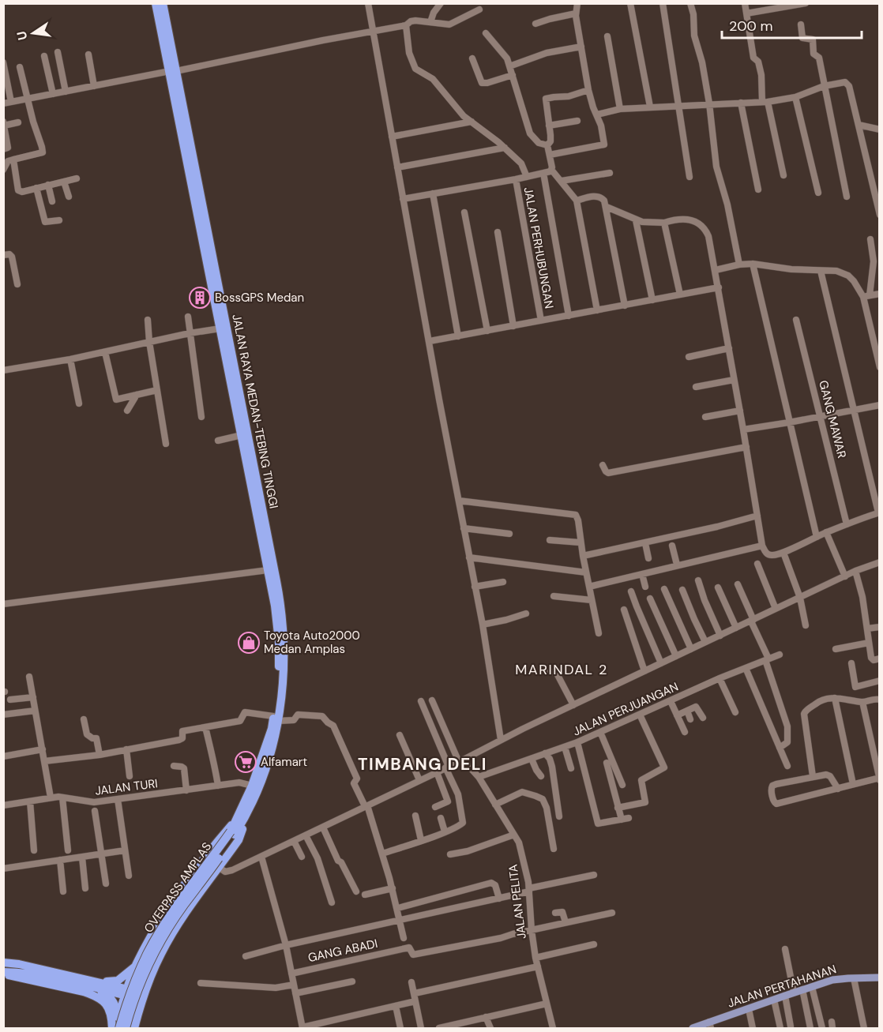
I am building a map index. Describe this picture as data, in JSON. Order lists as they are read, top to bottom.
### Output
{
  "streets": {
    "highway": ["JALAN RAYA MEDAN-TEBING TINGGI", "OVERPASS AMPLAS"],
    "main road": ["JALAN PERTAHANAN"],
    "street": [
      "JALAN PERHUBUNGAN",
      "GANG MAWAR",
      "JALAN PERJUANGAN",
      "JALAN TURI",
      "JALAN PELITA",
      "GANG ABADI"
    ]
  },
  "crossings": [
    ["JALAN RAYA MEDAN-TEBING TINGGI", "JALAN TURI"],
    ["JALAN RAYA MEDAN-TEBING TINGGI", "OVERPASS AMPLAS"],
    ["JALAN PERJUANGAN", "JALAN PELITA"],
    ["JALAN PELITA", "GANG ABADI"]
  ],
  "districts": ["MARINDAL 2", "TIMBANG DELI"],
  "places": {
    "building": ["BossGPS Medan"],
    "shop": ["Toyota Auto2000 Medan Amplas"],
    "supermarket": ["Alfamart"]
  },
  "scale_bar": "200 m",
  "north": "left"
}
